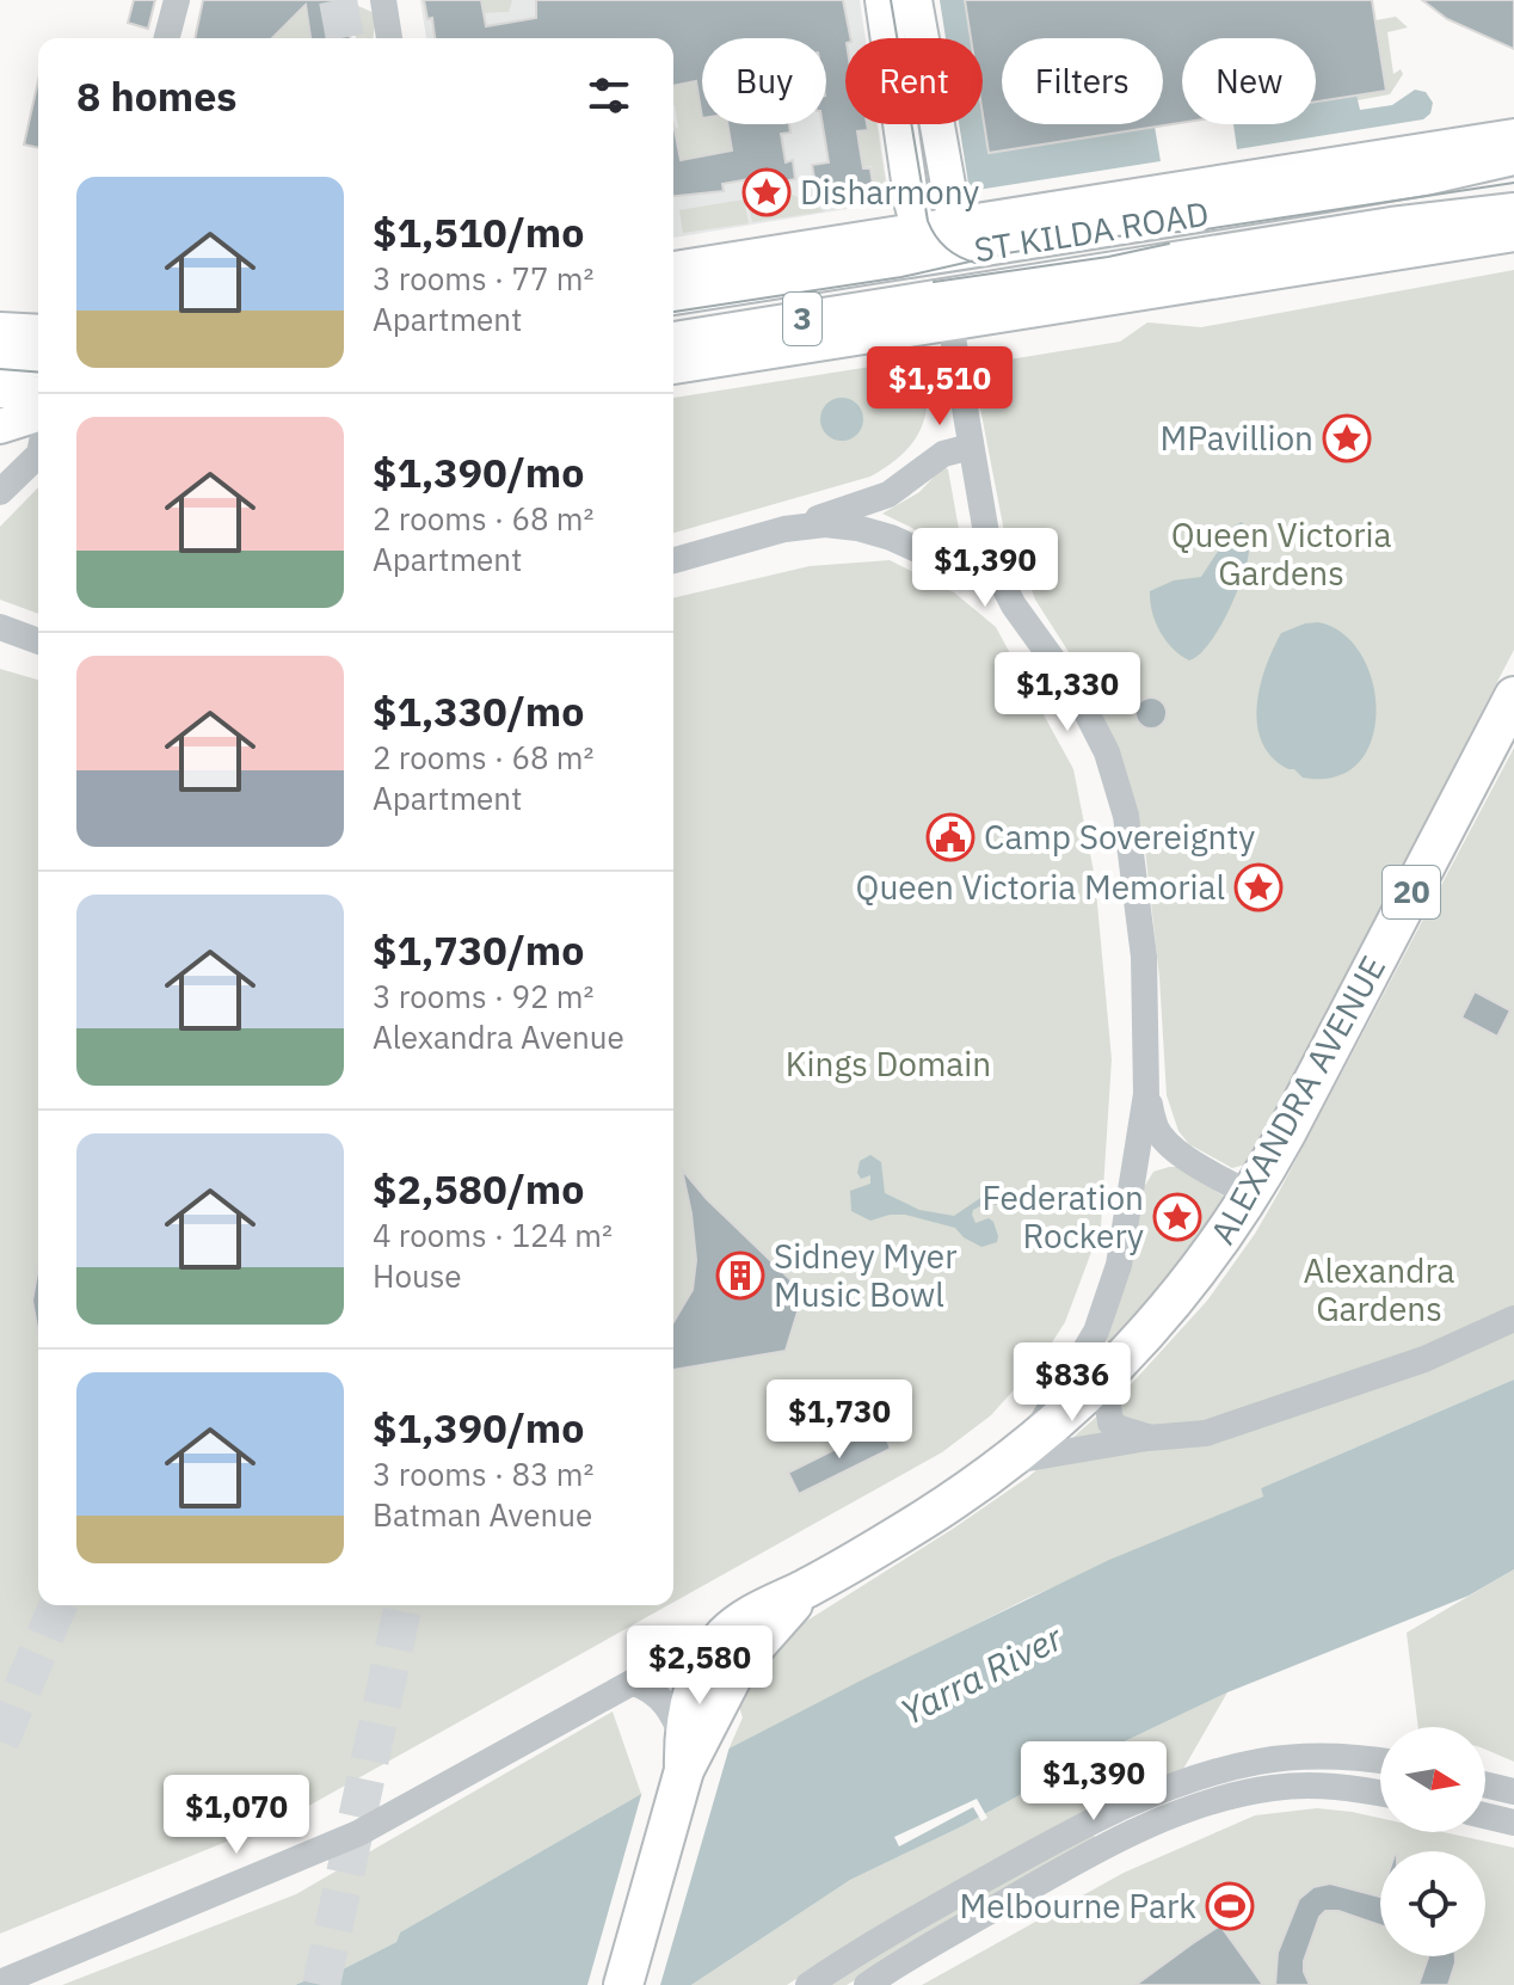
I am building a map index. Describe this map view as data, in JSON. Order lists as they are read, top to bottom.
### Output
{
  "streets": {
    "highway": ["20", "ALEXANDRA AVENUE"],
    "main road": ["ST KILDA ROAD", "3"]
  },
  "crossings": [
    ["20", "ALEXANDRA AVENUE"]
  ],
  "water": ["Yarra River"],
  "parks": ["Queen Victoria Gardens", "Kings Domain", "Alexandra Gardens"],
  "places": {
    "place": [
      "Disharmony",
      "MPavillion",
      "Queen Victoria Memorial",
      "Federation Rockery"
    ],
    "public building": ["Camp Sovereignty"],
    "building": ["Sidney Myer Music Bowl"],
    "sports": ["Melbourne Park"]
  },
  "north": "right",
  "page": {
    "chip": [
      "Buy",
      "Rent",
      "Filters",
      "New"
    ],
    "heading": "8 homes",
    "list": [
      {
        "name": "$1,510/mo",
        "note": "3 rooms · 77 m² · Apartment"
      },
      {
        "name": "$1,390/mo",
        "note": "2 rooms · 68 m² · Apartment"
      },
      {
        "name": "$1,330/mo",
        "note": "2 rooms · 68 m² · Apartment"
      },
      {
        "name": "$1,730/mo",
        "note": "3 rooms · 92 m² · Alexandra Avenue"
      },
      {
        "name": "$2,580/mo",
        "note": "4 rooms · 124 m² · House"
      },
      {
        "name": "$1,390/mo",
        "note": "3 rooms · 83 m² · Batman Avenue"
      }
    ],
    "price": [
      "$1,510",
      "$1,390",
      "$1,330",
      "$836",
      "$1,730",
      "$2,580",
      "$1,390",
      "$1,070"
    ]
  }
}
